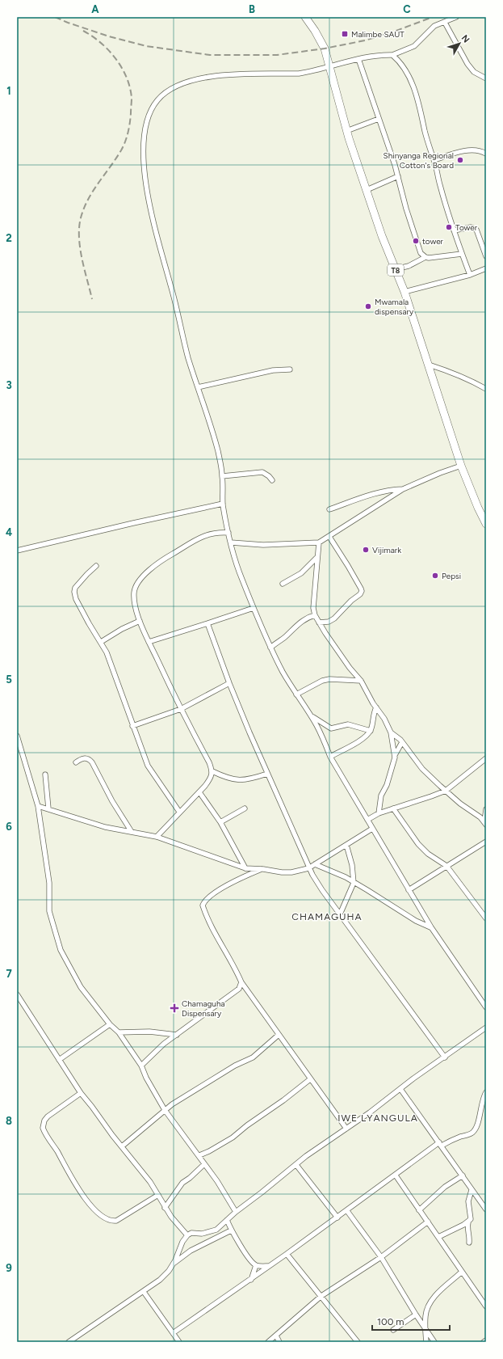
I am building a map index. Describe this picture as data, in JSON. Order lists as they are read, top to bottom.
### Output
{
  "streets": {
    "highway": ["T8"]
  },
  "districts": ["CHAMAGUHA", "IWE LYANGULA"],
  "places": {
    "transit": ["Malimbe SAUT"],
    "other": [
      "Shinyanga Regional Cotton's Board",
      "Tower",
      "tower",
      "Mwamala dispensary",
      "Vijimark",
      "Pepsi"
    ],
    "health": ["Chamaguha Dispensary"]
  },
  "scale_bar": "100 m",
  "north": "top right",
  "grid": {
    "columns": ["A", "B", "C"],
    "rows": [
      "1",
      "2",
      "3",
      "4",
      "5",
      "6",
      "7",
      "8",
      "9"
    ]
  }
}
